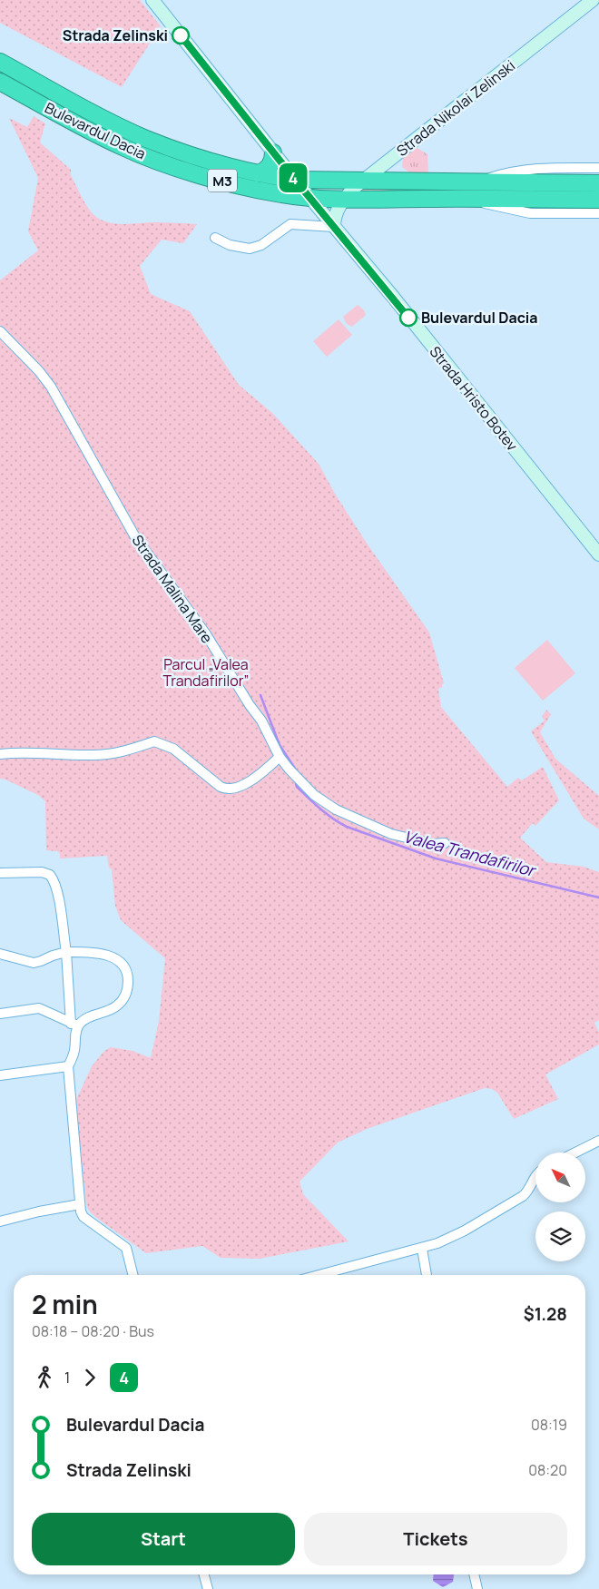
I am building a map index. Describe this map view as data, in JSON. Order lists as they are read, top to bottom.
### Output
{
  "streets": {
    "highway": ["Bulevardul Dacia", "M3"],
    "main road": ["Strada Nikolai Zelinski", "Strada Hristo Botev"],
    "street": ["Strada Malina Mare"]
  },
  "crossings": [
    ["Strada Nikolai Zelinski", "Bulevardul Dacia"],
    ["Strada Nikolai Zelinski", "Strada Hristo Botev"],
    ["Bulevardul Dacia", "Strada Hristo Botev"]
  ],
  "water": ["Valea Trandafirilor"],
  "parks": ["Parcul „Valea Trandafirilor”"],
  "places": ["Strada Zelinski", "Bulevardul Dacia"],
  "lines": ["bus line 4"],
  "north": "top left",
  "page": {
    "on_map": "4",
    "heading": ["2 min", "08:18 – 08:20 · Bus", "$1.28"],
    "legs": ["1", "4"],
    "list": [
      {
        "name": "Bulevardul Dacia",
        "value": "08:19"
      },
      {
        "name": "Strada Zelinski",
        "value": "08:20"
      }
    ],
    "buttons": ["Start", "Tickets"]
  }
}
